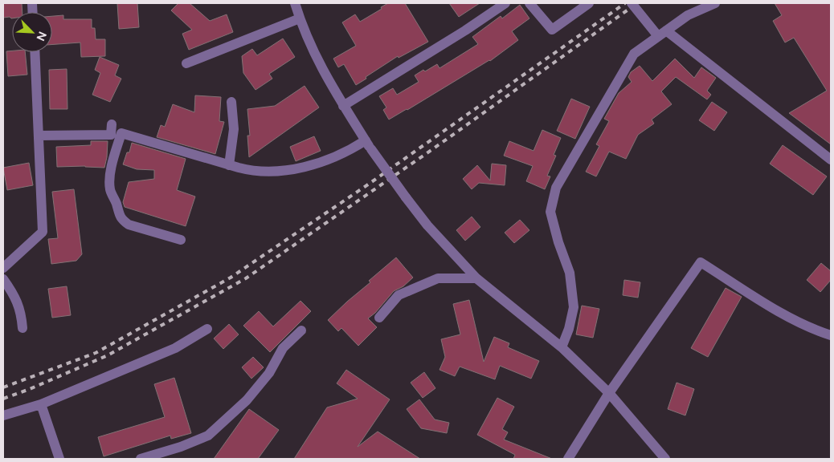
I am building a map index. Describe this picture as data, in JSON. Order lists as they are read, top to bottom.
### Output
{
  "north": "bottom right"
}
